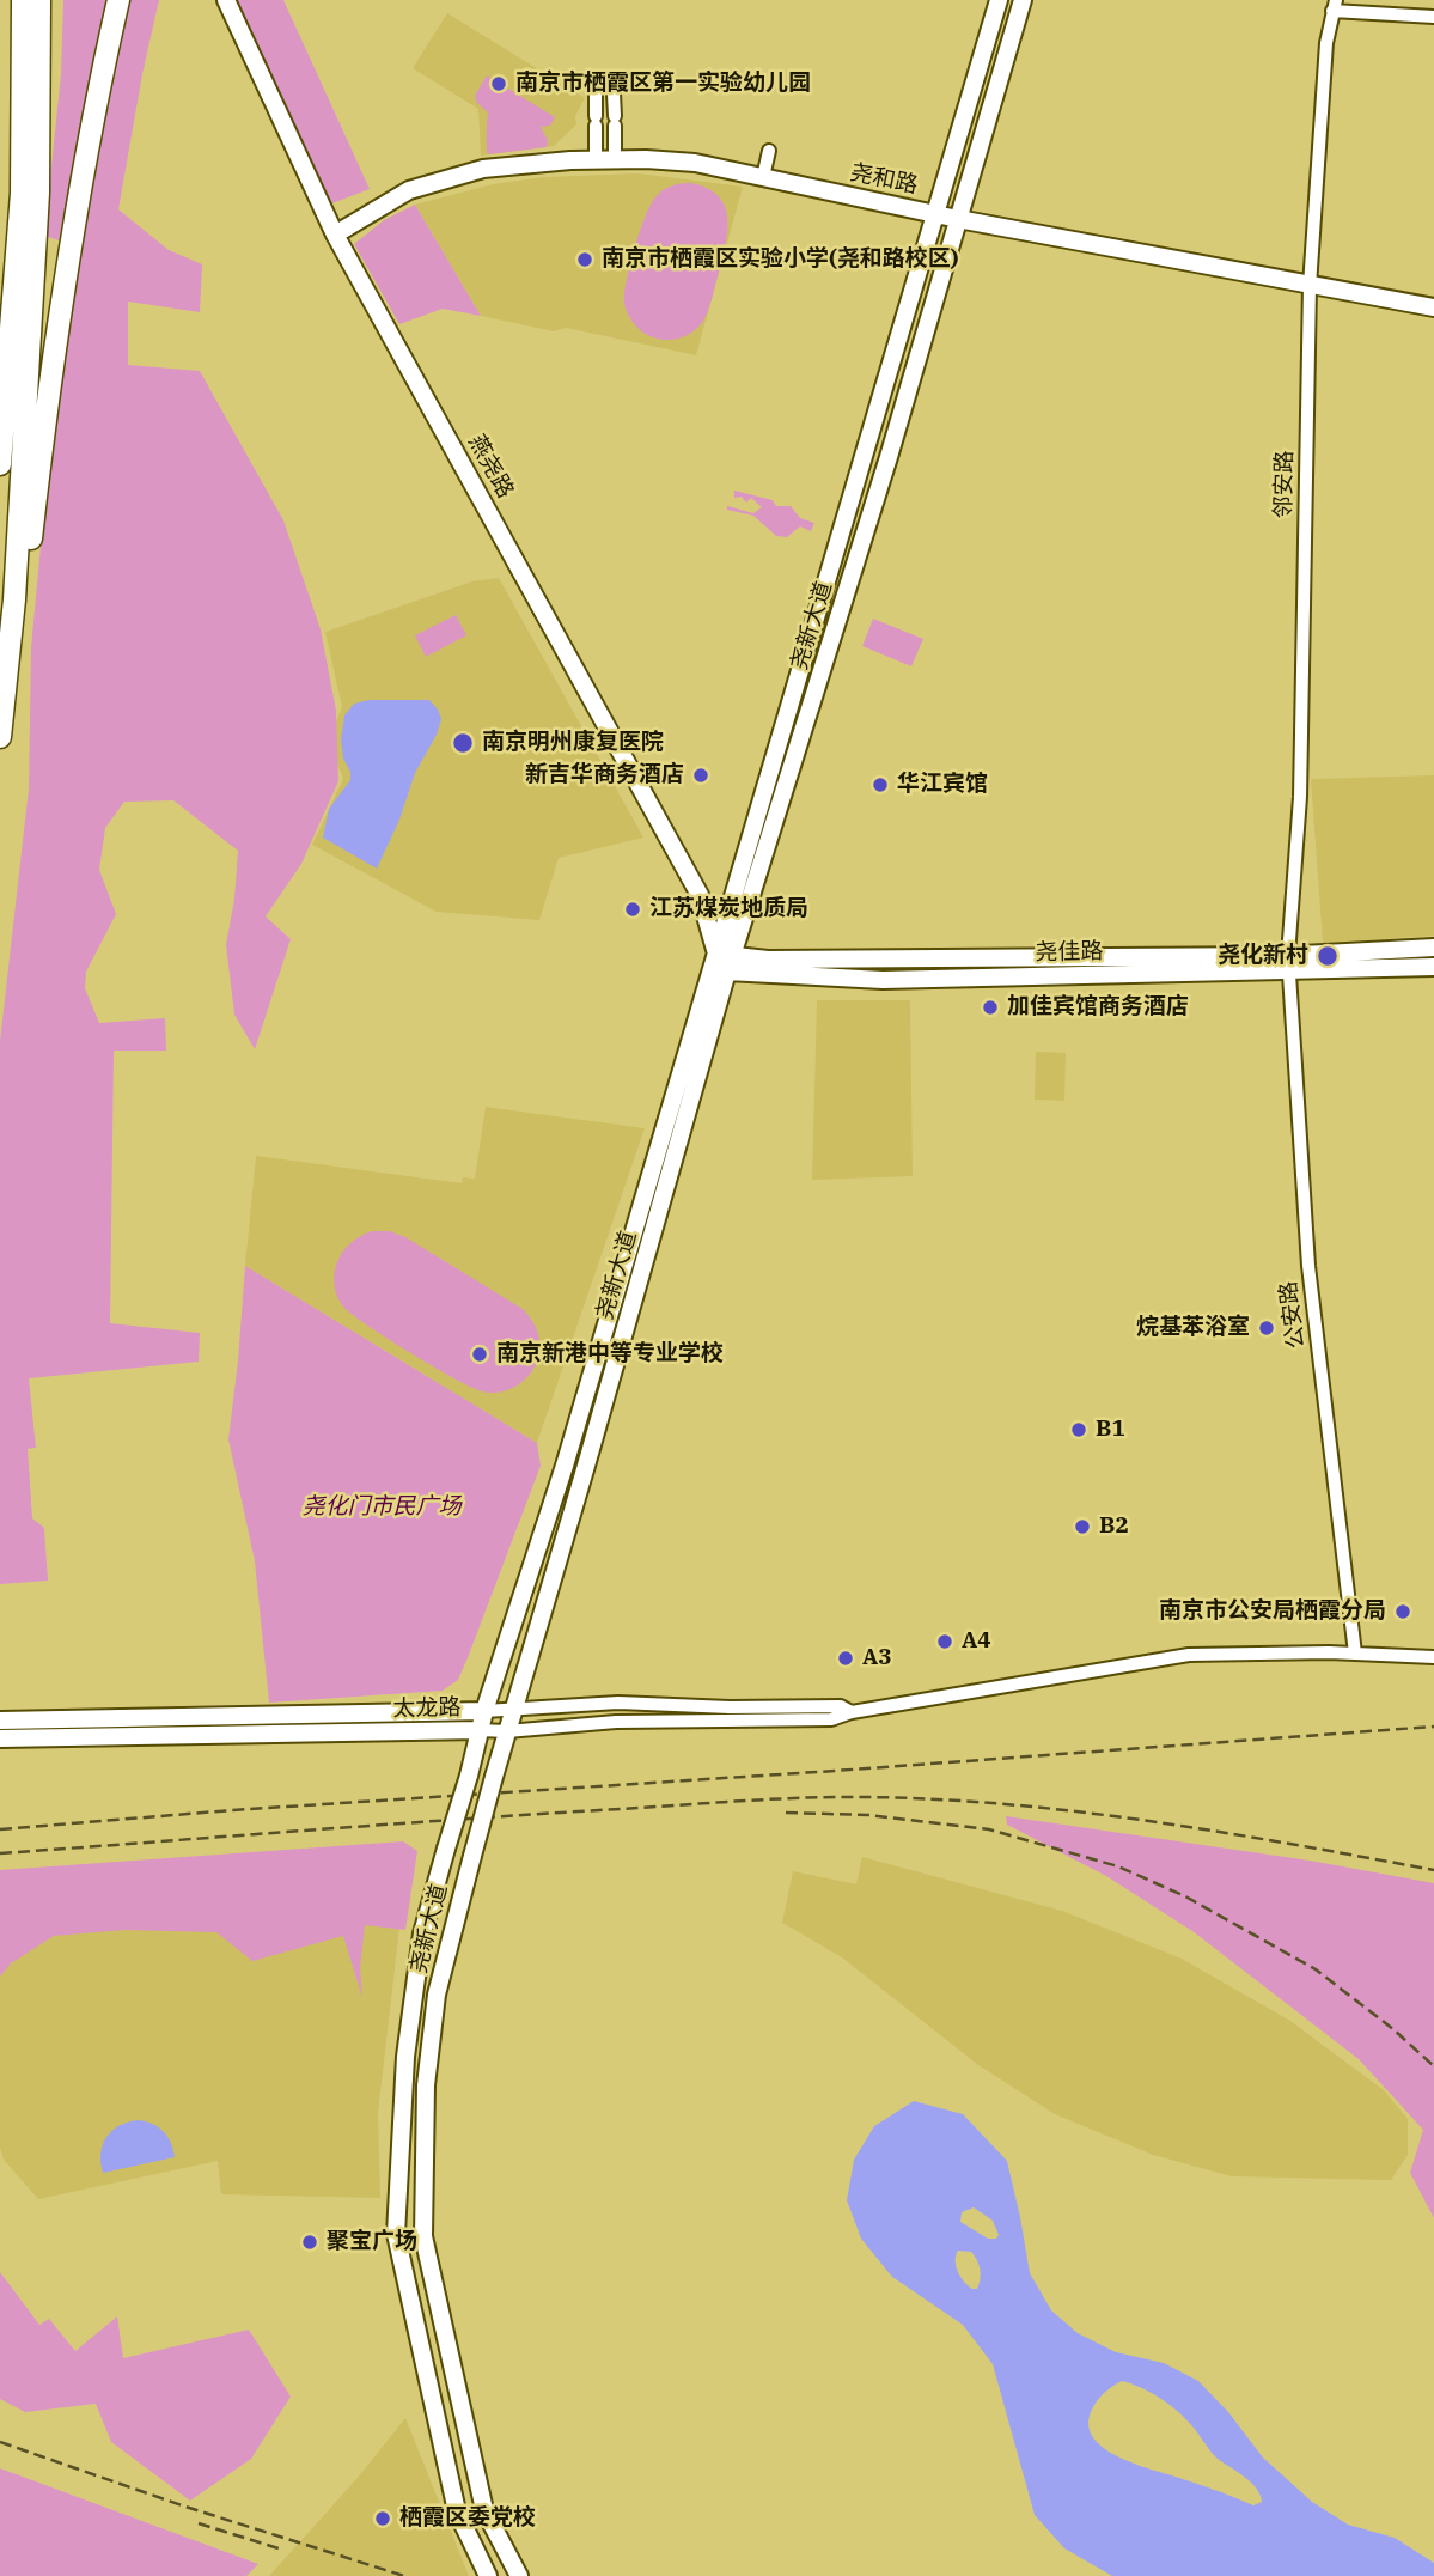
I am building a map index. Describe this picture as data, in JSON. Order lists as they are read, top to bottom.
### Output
{
  "streets": {
    "main road": [
      "尧和路",
      "燕尧路",
      "尧新大道",
      "尧佳路",
      "太龙路"
    ],
    "street": ["邻安路", "公安路"]
  },
  "crossings": [
    ["尧和路", "燕尧路"],
    ["尧和路", "邻安路"],
    ["尧和路", "尧新大道"],
    ["燕尧路", "尧新大道"],
    ["燕尧路", "尧佳路"],
    ["邻安路", "尧佳路"],
    ["邻安路", "公安路"],
    ["尧新大道", "尧佳路"],
    ["尧新大道", "太龙路"],
    ["尧佳路", "公安路"],
    ["公安路", "太龙路"]
  ],
  "parks": ["尧化门市民广场"],
  "places": [
    "南京市栖霞区第一实验幼儿园",
    "南京市栖霞区实验小学(尧和路校区)",
    "南京明州康复医院",
    "新吉华商务酒店",
    "华江宾馆",
    "江苏煤炭地质局",
    "尧化新村",
    "加佳宾馆商务酒店",
    "烷基苯浴室",
    "南京新港中等专业学校",
    "B1",
    "B2",
    "南京市公安局栖霞分局",
    "A4",
    "A3",
    "聚宝广场",
    "栖霞区委党校"
  ]
}
